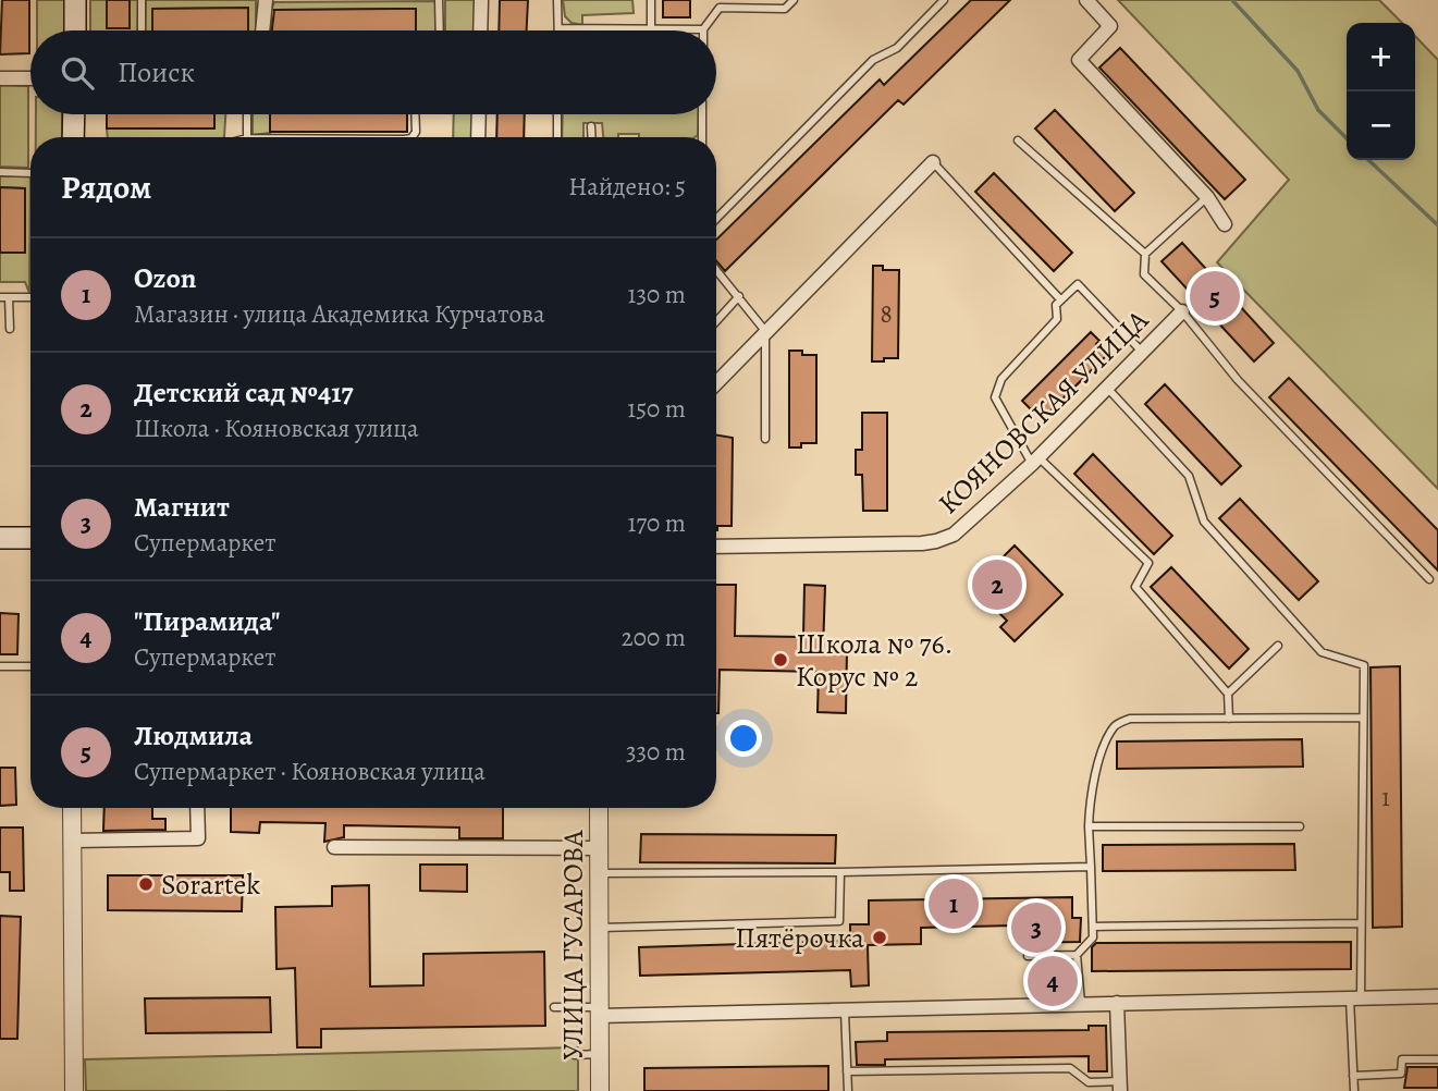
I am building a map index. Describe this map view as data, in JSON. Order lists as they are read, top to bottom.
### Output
{
  "streets": {
    "street": ["КОЯНОВСКАЯ УЛИЦА", "УЛИЦА ГУСАРОВА"]
  },
  "places": ["Школа № 76. Корус № 2", "Sorartek", "Пятёрочка"],
  "house_numbers": ["8", "1"],
  "page": {
    "map_buttons": ["+", "−"],
    "search": "Поиск",
    "heading": ["Рядом", "Найдено: 5"],
    "list": [
      {
        "mark": "1",
        "name": "Ozon",
        "note": "Магазин · улица Академика Курчатова",
        "value": "130 m"
      },
      {
        "mark": "2",
        "name": "Детский сад №417",
        "note": "Школа · Кояновская улица",
        "value": "150 m"
      },
      {
        "mark": "3",
        "name": "Магнит",
        "note": "Супермаркет",
        "value": "170 m"
      },
      {
        "mark": "4",
        "name": "\"Пирамида\"",
        "note": "Супермаркет",
        "value": "200 m"
      },
      {
        "mark": "5",
        "name": "Людмила",
        "note": "Супермаркет · Кояновская улица",
        "value": "330 m"
      }
    ],
    "pins": [
      "5",
      "2",
      "1",
      "3",
      "4"
    ]
  }
}
